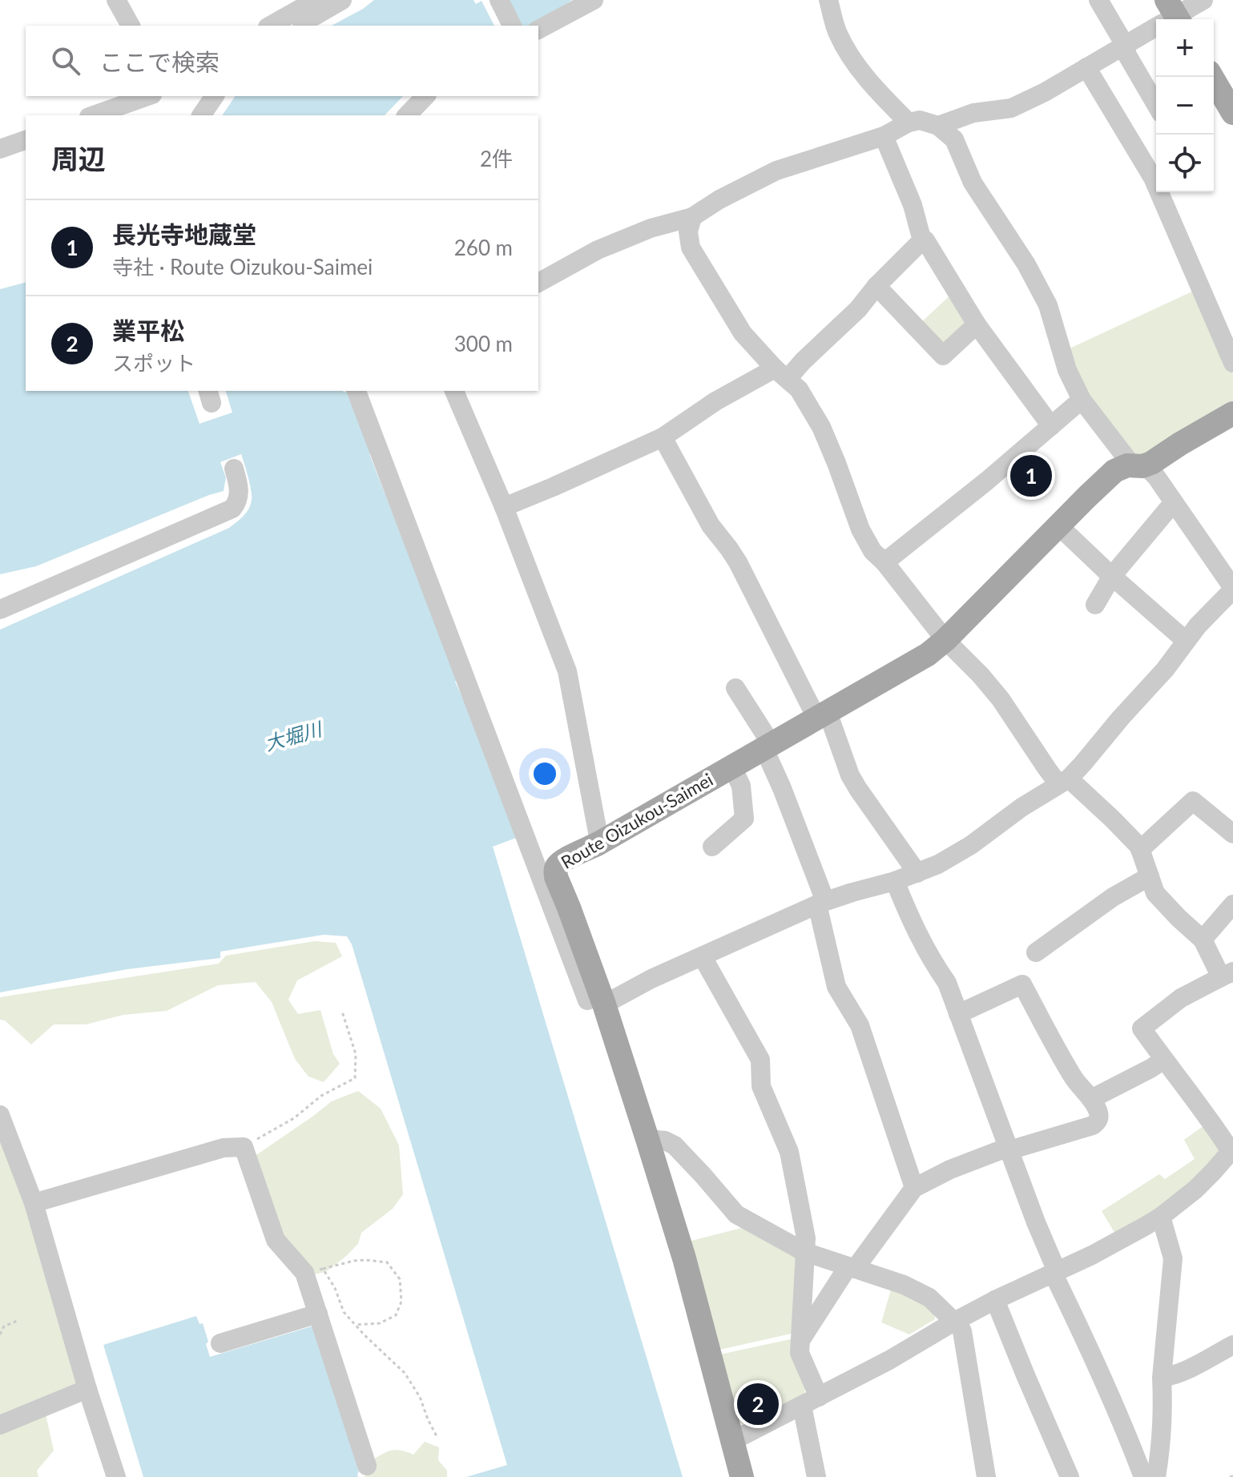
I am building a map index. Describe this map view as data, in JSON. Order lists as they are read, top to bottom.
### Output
{
  "streets": {
    "main road": ["Route Oizukou-Saimei"]
  },
  "water": ["大堀川"],
  "page": {
    "map_buttons": ["+", "−"],
    "search": "ここで検索",
    "heading": ["周辺", "2件"],
    "list": [
      {
        "mark": "1",
        "name": "長光寺地蔵堂",
        "note": "寺社 · Route Oizukou-Saimei",
        "value": "260 m"
      },
      {
        "mark": "2",
        "name": "業平松",
        "note": "スポット",
        "value": "300 m"
      }
    ],
    "pins": ["1", "2"]
  }
}
